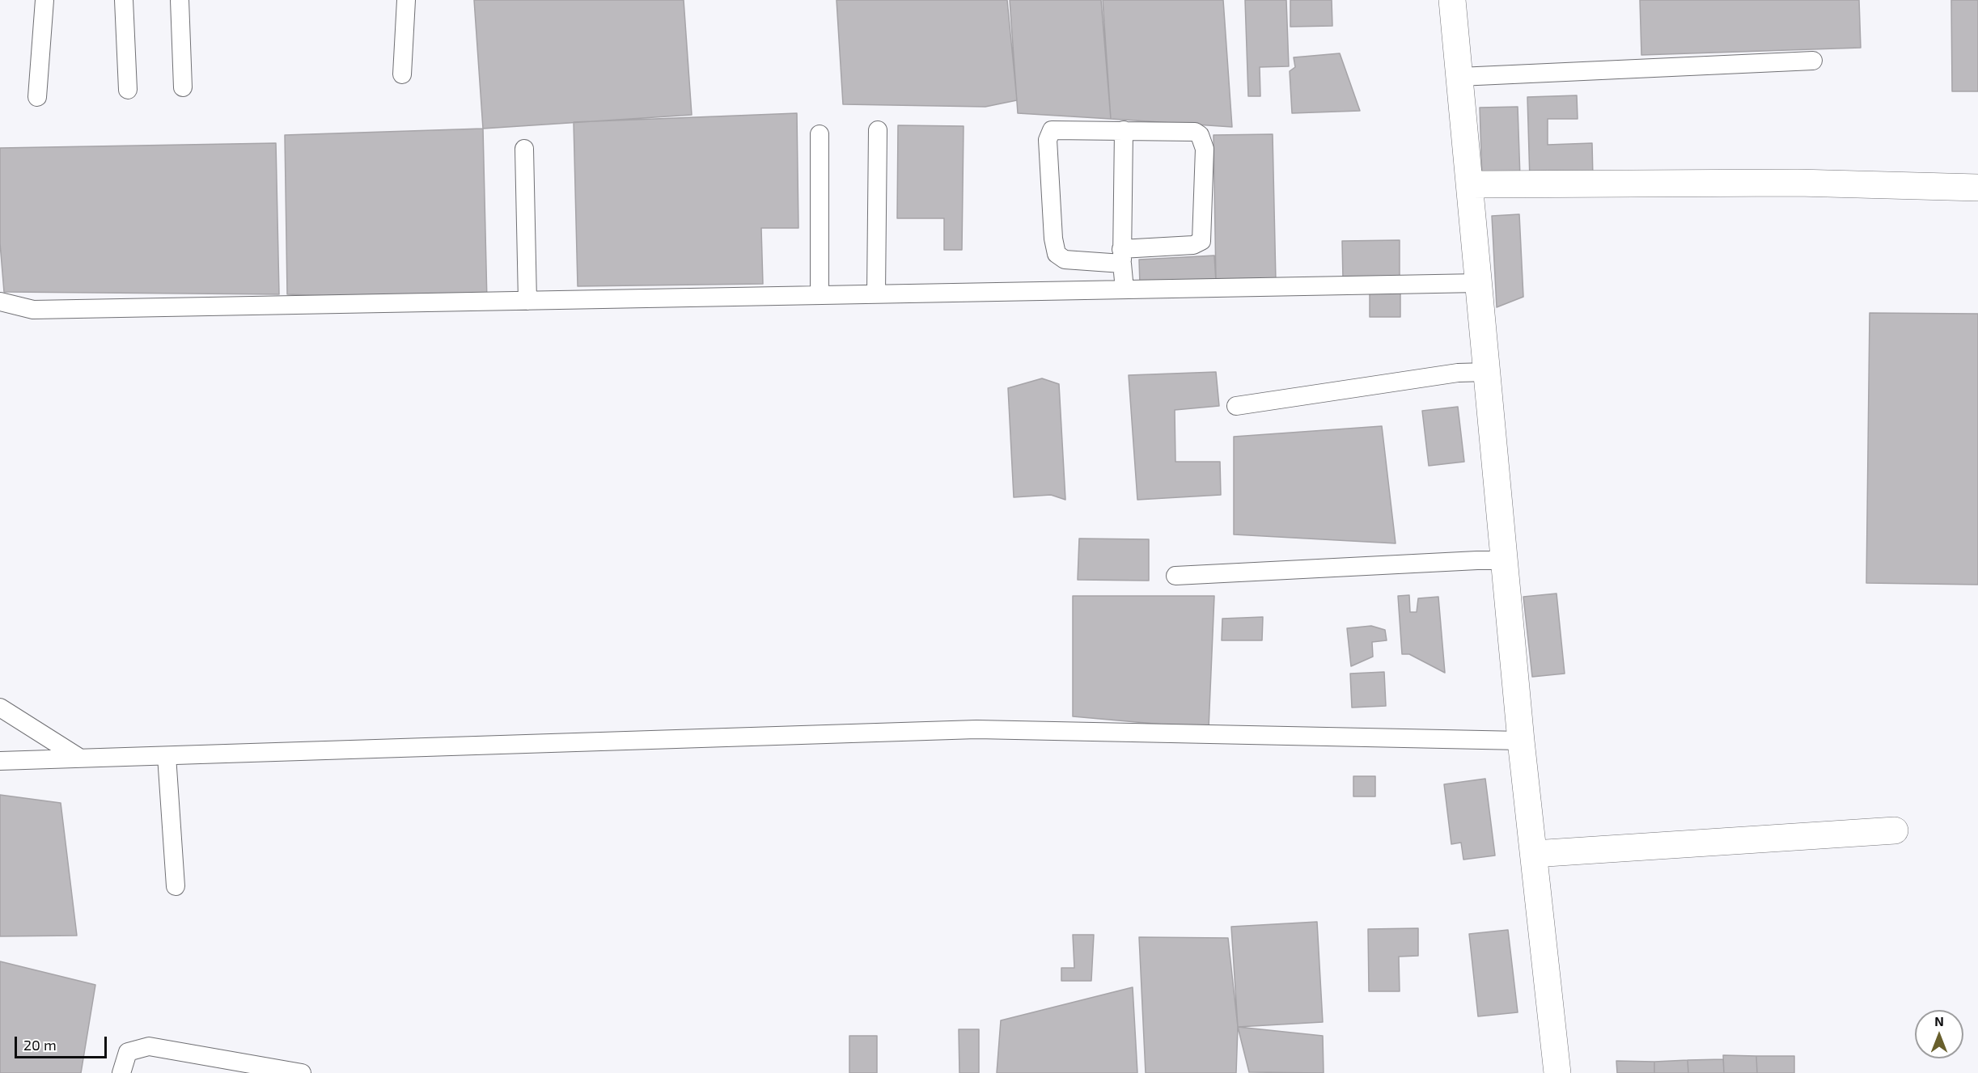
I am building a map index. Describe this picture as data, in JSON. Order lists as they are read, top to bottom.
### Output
{
  "scale_bar": "20 m",
  "north": "top"
}
